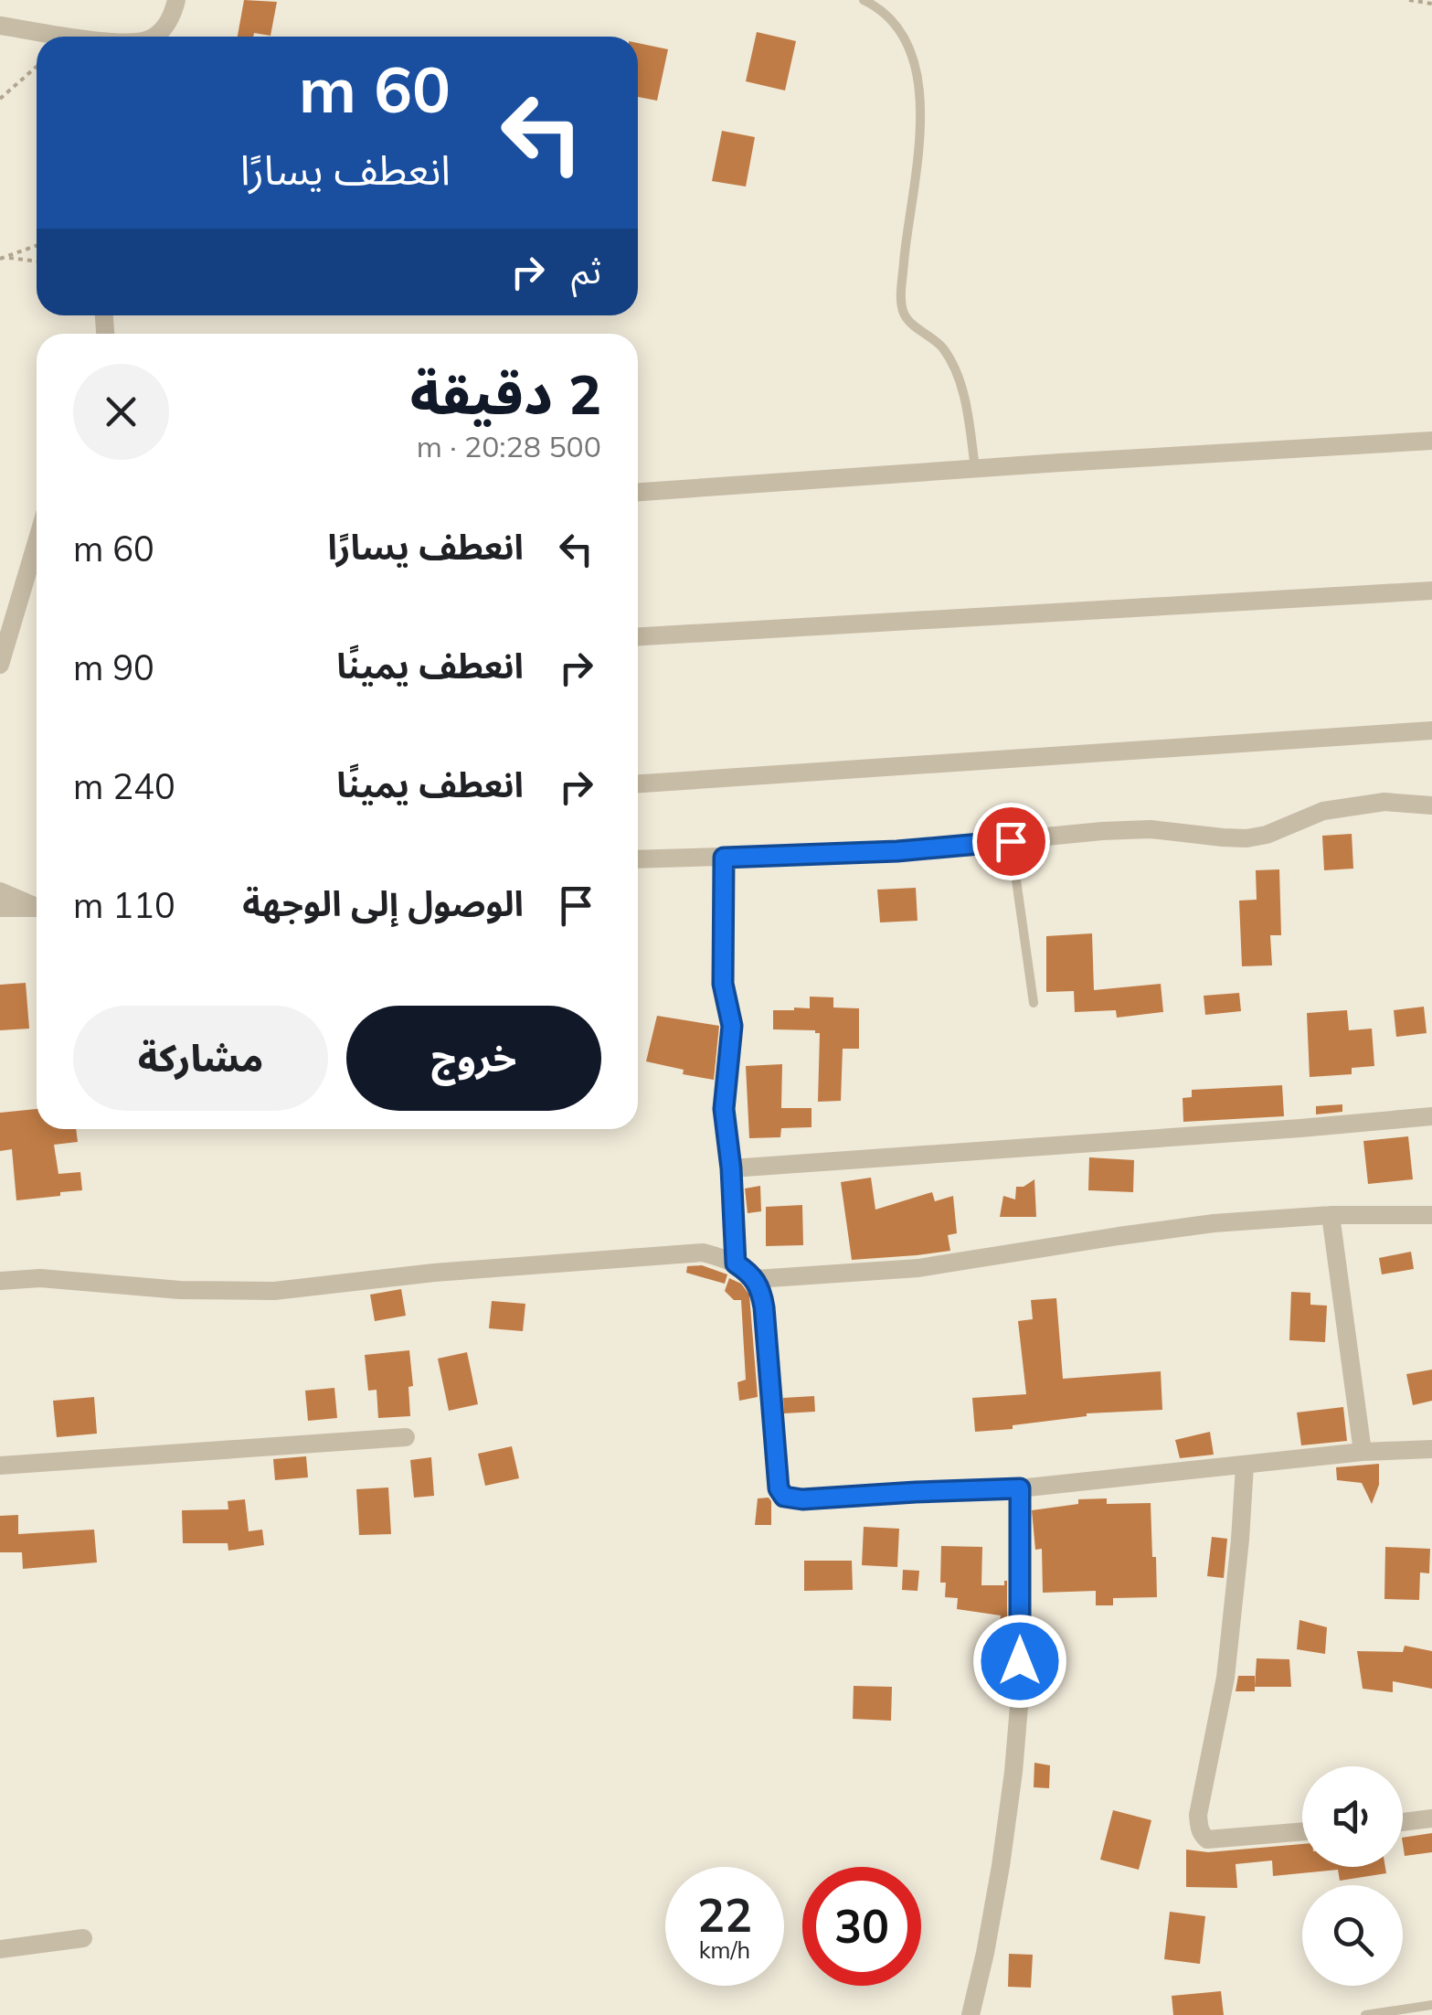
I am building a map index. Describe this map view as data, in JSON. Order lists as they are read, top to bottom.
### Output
{
  "page": {
    "turn": ["60 m", "انعطف يسارًا"],
    "then": "ثم",
    "heading": ["2 دقيقة", "500 m · 20:28"],
    "list": [
      {
        "name": "انعطف يسارًا",
        "value": "60 m"
      },
      {
        "name": "انعطف يمينًا",
        "value": "90 m"
      },
      {
        "name": "انعطف يمينًا",
        "value": "240 m"
      },
      {
        "name": "الوصول إلى الوجهة",
        "value": "110 m"
      }
    ],
    "buttons": ["خروج", "مشاركة"],
    "speed": "22 km/h",
    "limit": "30"
  }
}
